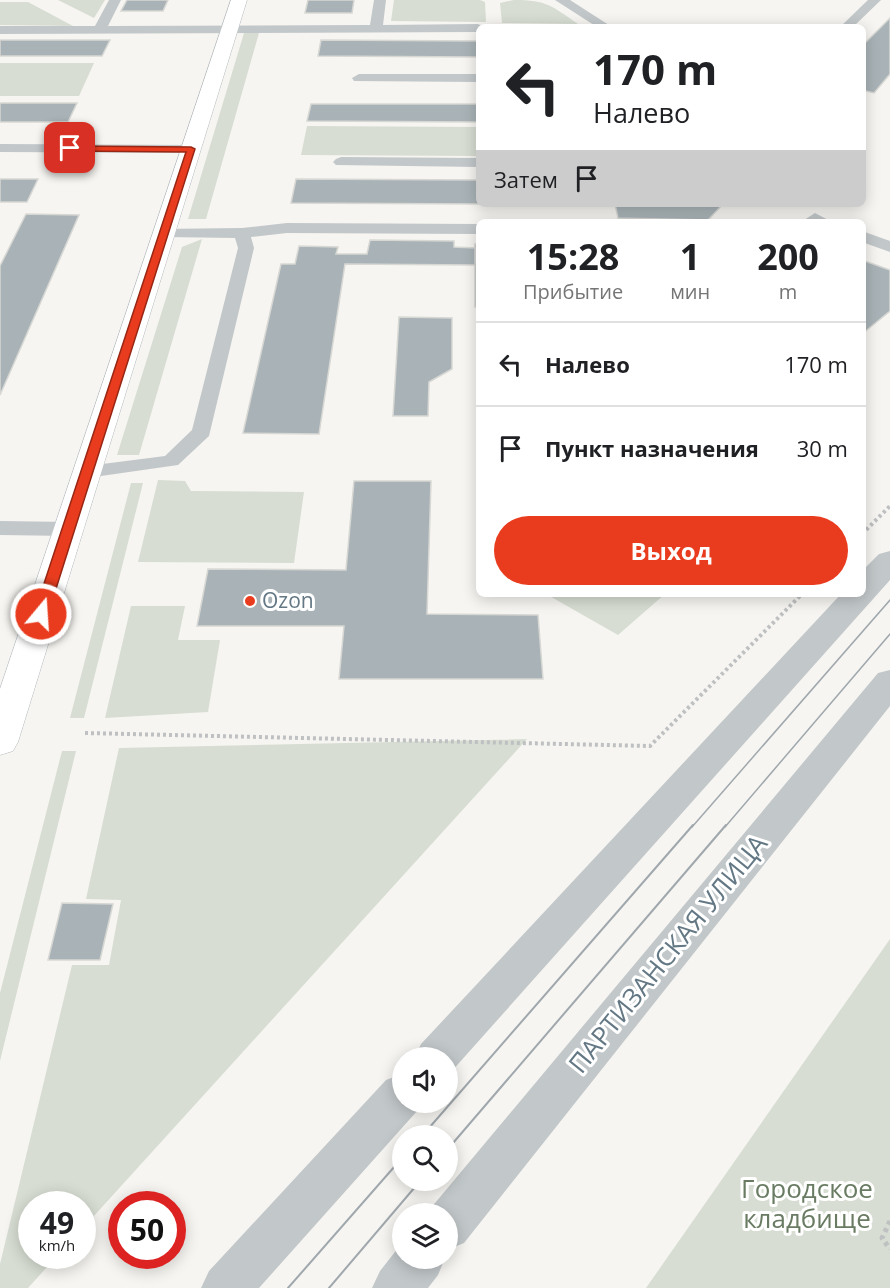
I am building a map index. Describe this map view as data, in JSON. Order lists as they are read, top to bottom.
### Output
{
  "streets": {
    "street": ["ПАРТИЗАНСКАЯ УЛИЦА"]
  },
  "parks": ["Городское кладбище"],
  "places": ["Ozon"],
  "page": {
    "turn": ["170 m", "Налево"],
    "then": "Затем",
    "eta": [
      "15:28",
      "Прибытие",
      "1",
      "мин",
      "200",
      "m"
    ],
    "list": [
      {
        "name": "Налево",
        "value": "170 m"
      },
      {
        "name": "Пункт назначения",
        "value": "30 m"
      }
    ],
    "buttons": "Выход",
    "speed": "49 km/h",
    "limit": "50"
  }
}
